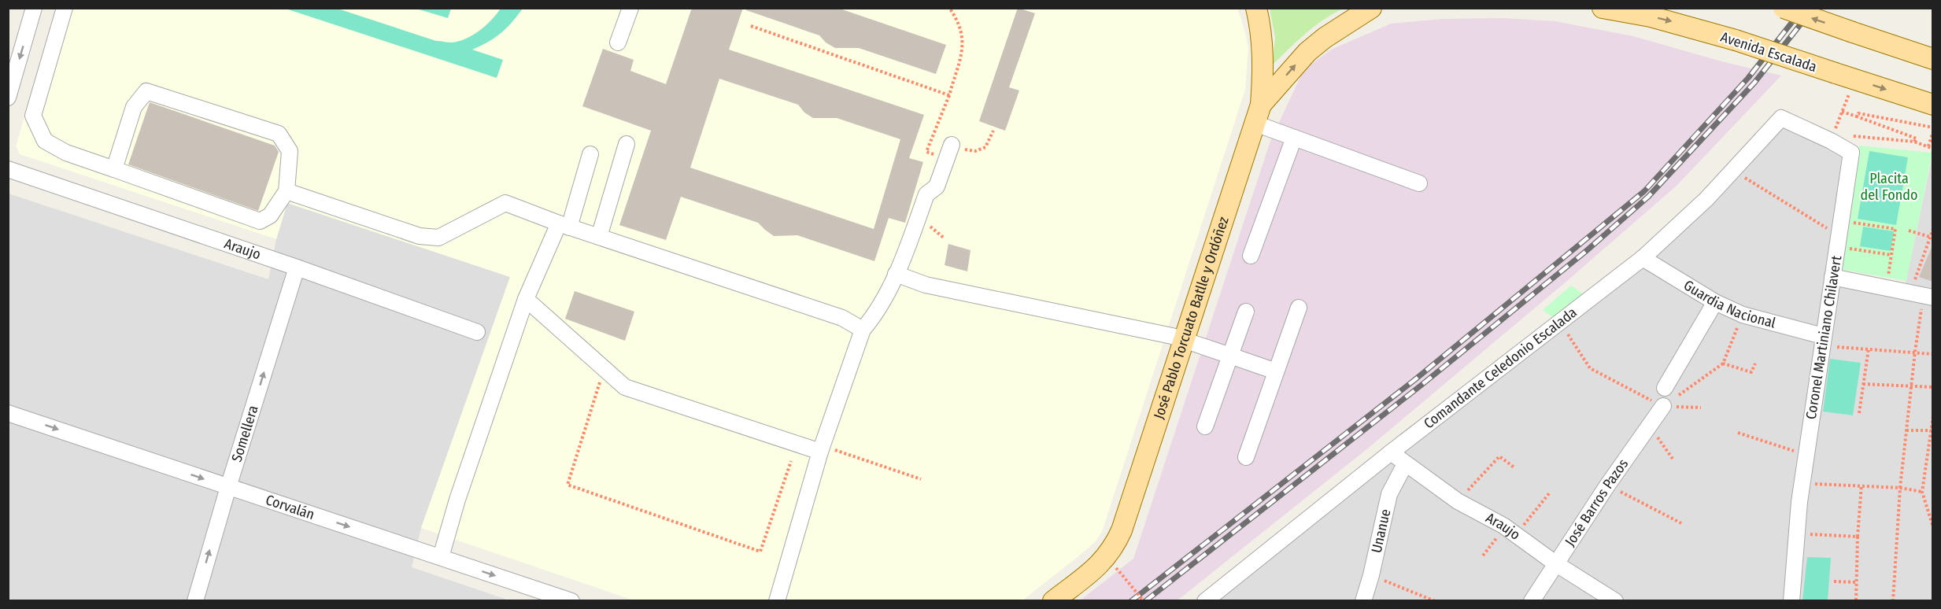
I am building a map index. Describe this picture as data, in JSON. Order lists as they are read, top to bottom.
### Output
{
  "streets": {
    "main road": ["Avenida Escalada", "José Pablo Torcuato Batlle y Ordóñez"],
    "street": [
      "Araujo",
      "Guardia Nacional",
      "Coronel Martiniano Chilavert",
      "Comandante Celedonio Escalada",
      "Somellera",
      "José Barros Pazos",
      "Corvalán",
      "Unanue"
    ]
  },
  "crossings": [
    ["Araujo", "Comandante Celedonio Escalada"],
    ["Araujo", "Somellera"],
    ["Araujo", "José Barros Pazos"],
    ["Araujo", "Unanue"],
    ["Guardia Nacional", "Coronel Martiniano Chilavert"],
    ["Guardia Nacional", "Comandante Celedonio Escalada"],
    ["Coronel Martiniano Chilavert", "Comandante Celedonio Escalada"],
    ["Somellera", "Corvalán"]
  ],
  "one_way": ["Somellera", "Corvalán"],
  "parks": ["Placita del Fondo"]
}
